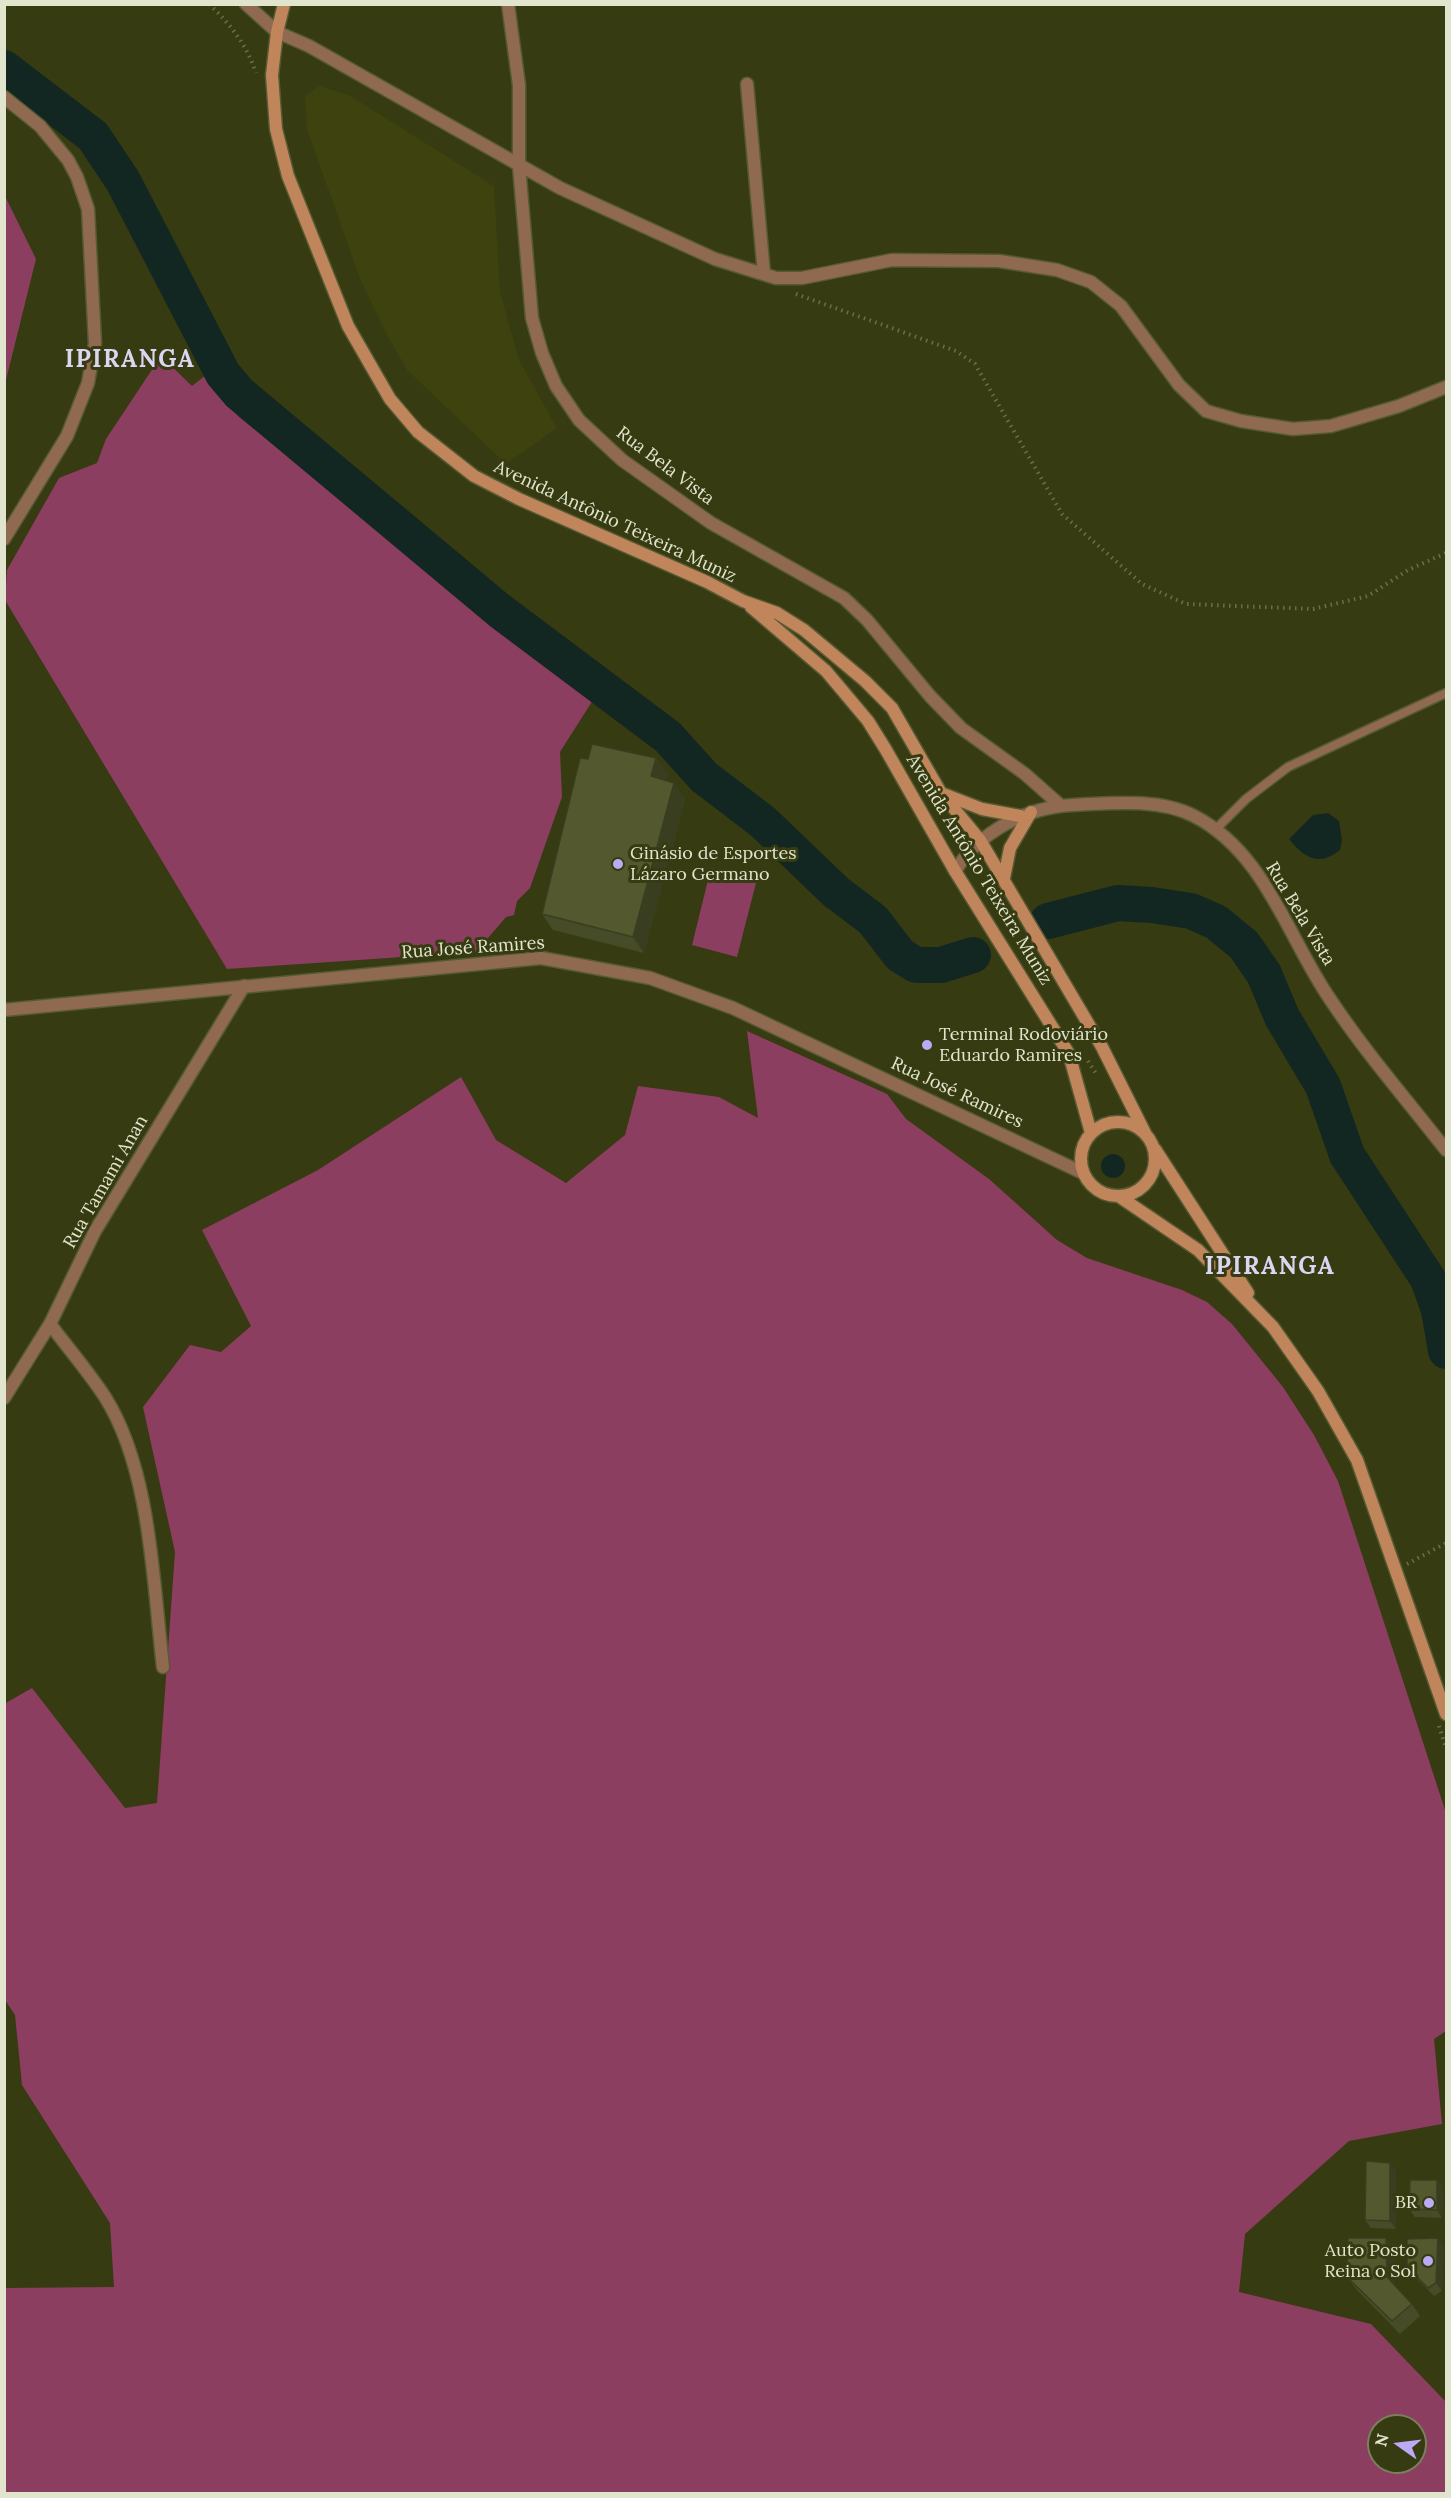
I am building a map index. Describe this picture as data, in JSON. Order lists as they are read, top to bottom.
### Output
{
  "streets": {
    "main road": ["Avenida Antônio Teixeira Muniz"],
    "street": ["Rua Bela Vista", "Rua José Ramires", "Rua Tamami Anan"]
  },
  "crossings": [
    ["Rua Bela Vista", "Avenida Antônio Teixeira Muniz"],
    ["Avenida Antônio Teixeira Muniz", "Rua José Ramires"],
    ["Rua José Ramires", "Rua Tamami Anan"]
  ],
  "districts": ["IPIRANGA", "IPIRANGA"],
  "places": [
    "Ginásio de Esportes Lázaro Germano",
    "Terminal Rodoviário Eduardo Ramires",
    "BR",
    "Auto Posto Reina o Sol"
  ],
  "north": "left"
}
